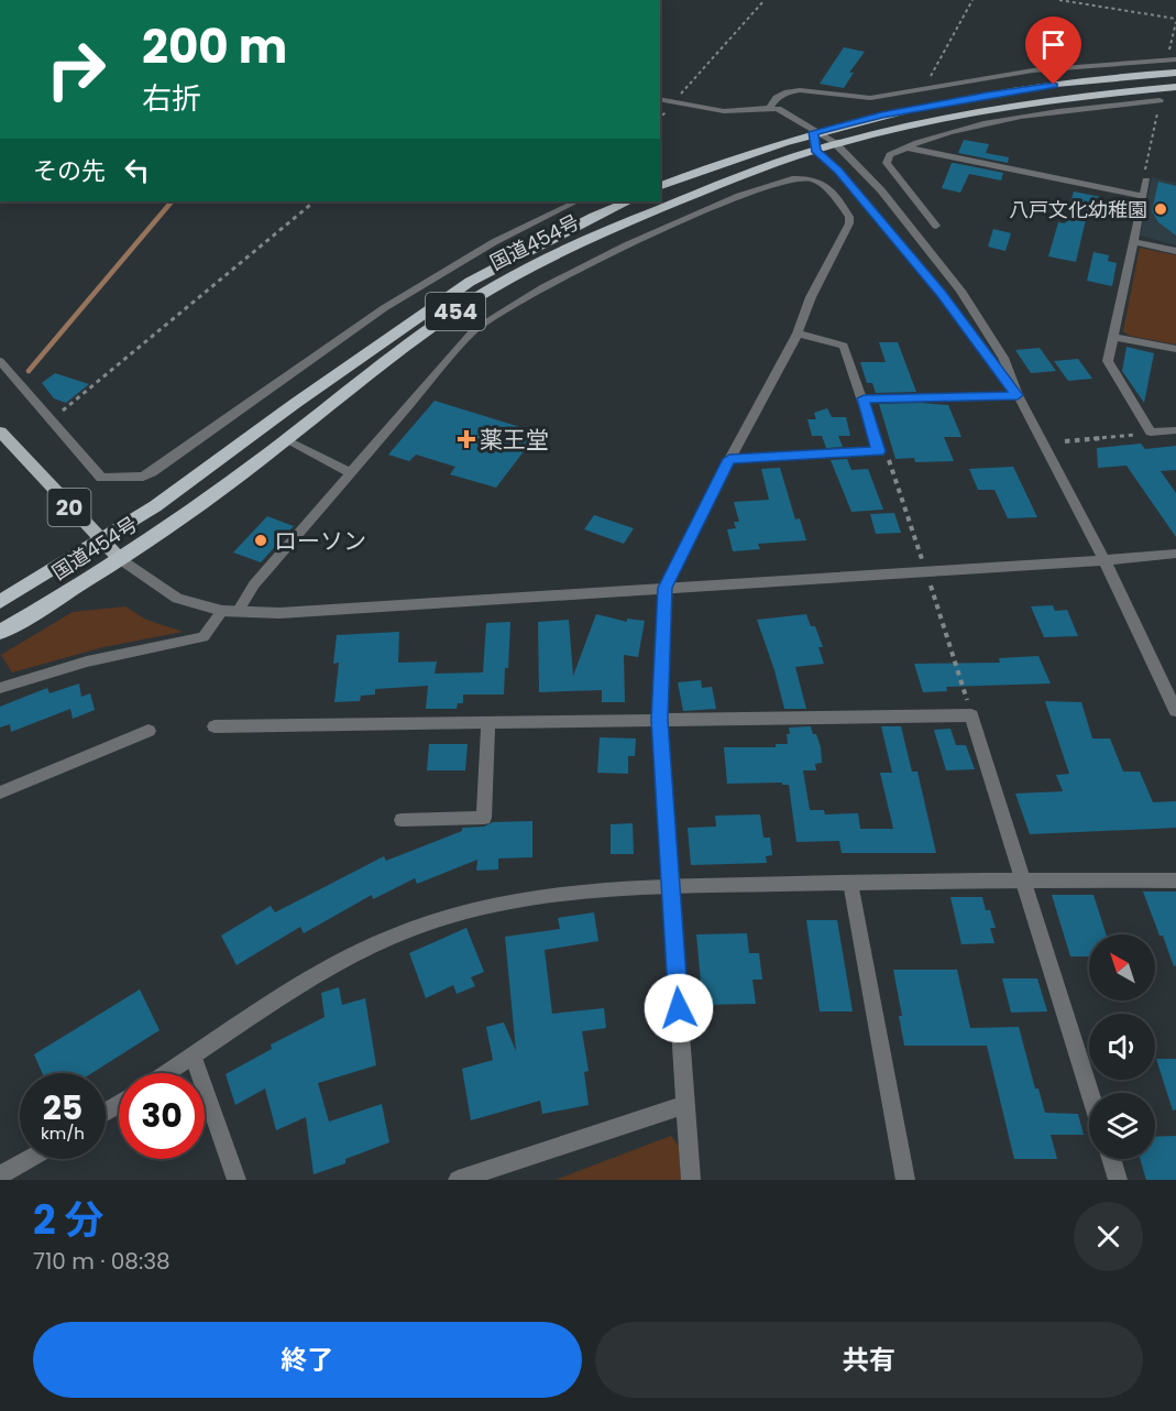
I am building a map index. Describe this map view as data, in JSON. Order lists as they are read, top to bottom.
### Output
{
  "streets": {
    "highway": ["国道454号", "454"],
    "main road": ["20"]
  },
  "crossings": [
    ["国道454号", "20"]
  ],
  "places": {
    "other": ["八戸文化幼稚園", "ローソン"],
    "health": ["薬王堂"]
  },
  "north": "top left",
  "page": {
    "turn": ["200 m", "右折"],
    "then": "その先",
    "speed": "25 km/h",
    "limit": "30",
    "heading": ["2 分", "710 m · 08:38"],
    "buttons": ["終了", "共有"]
  }
}
